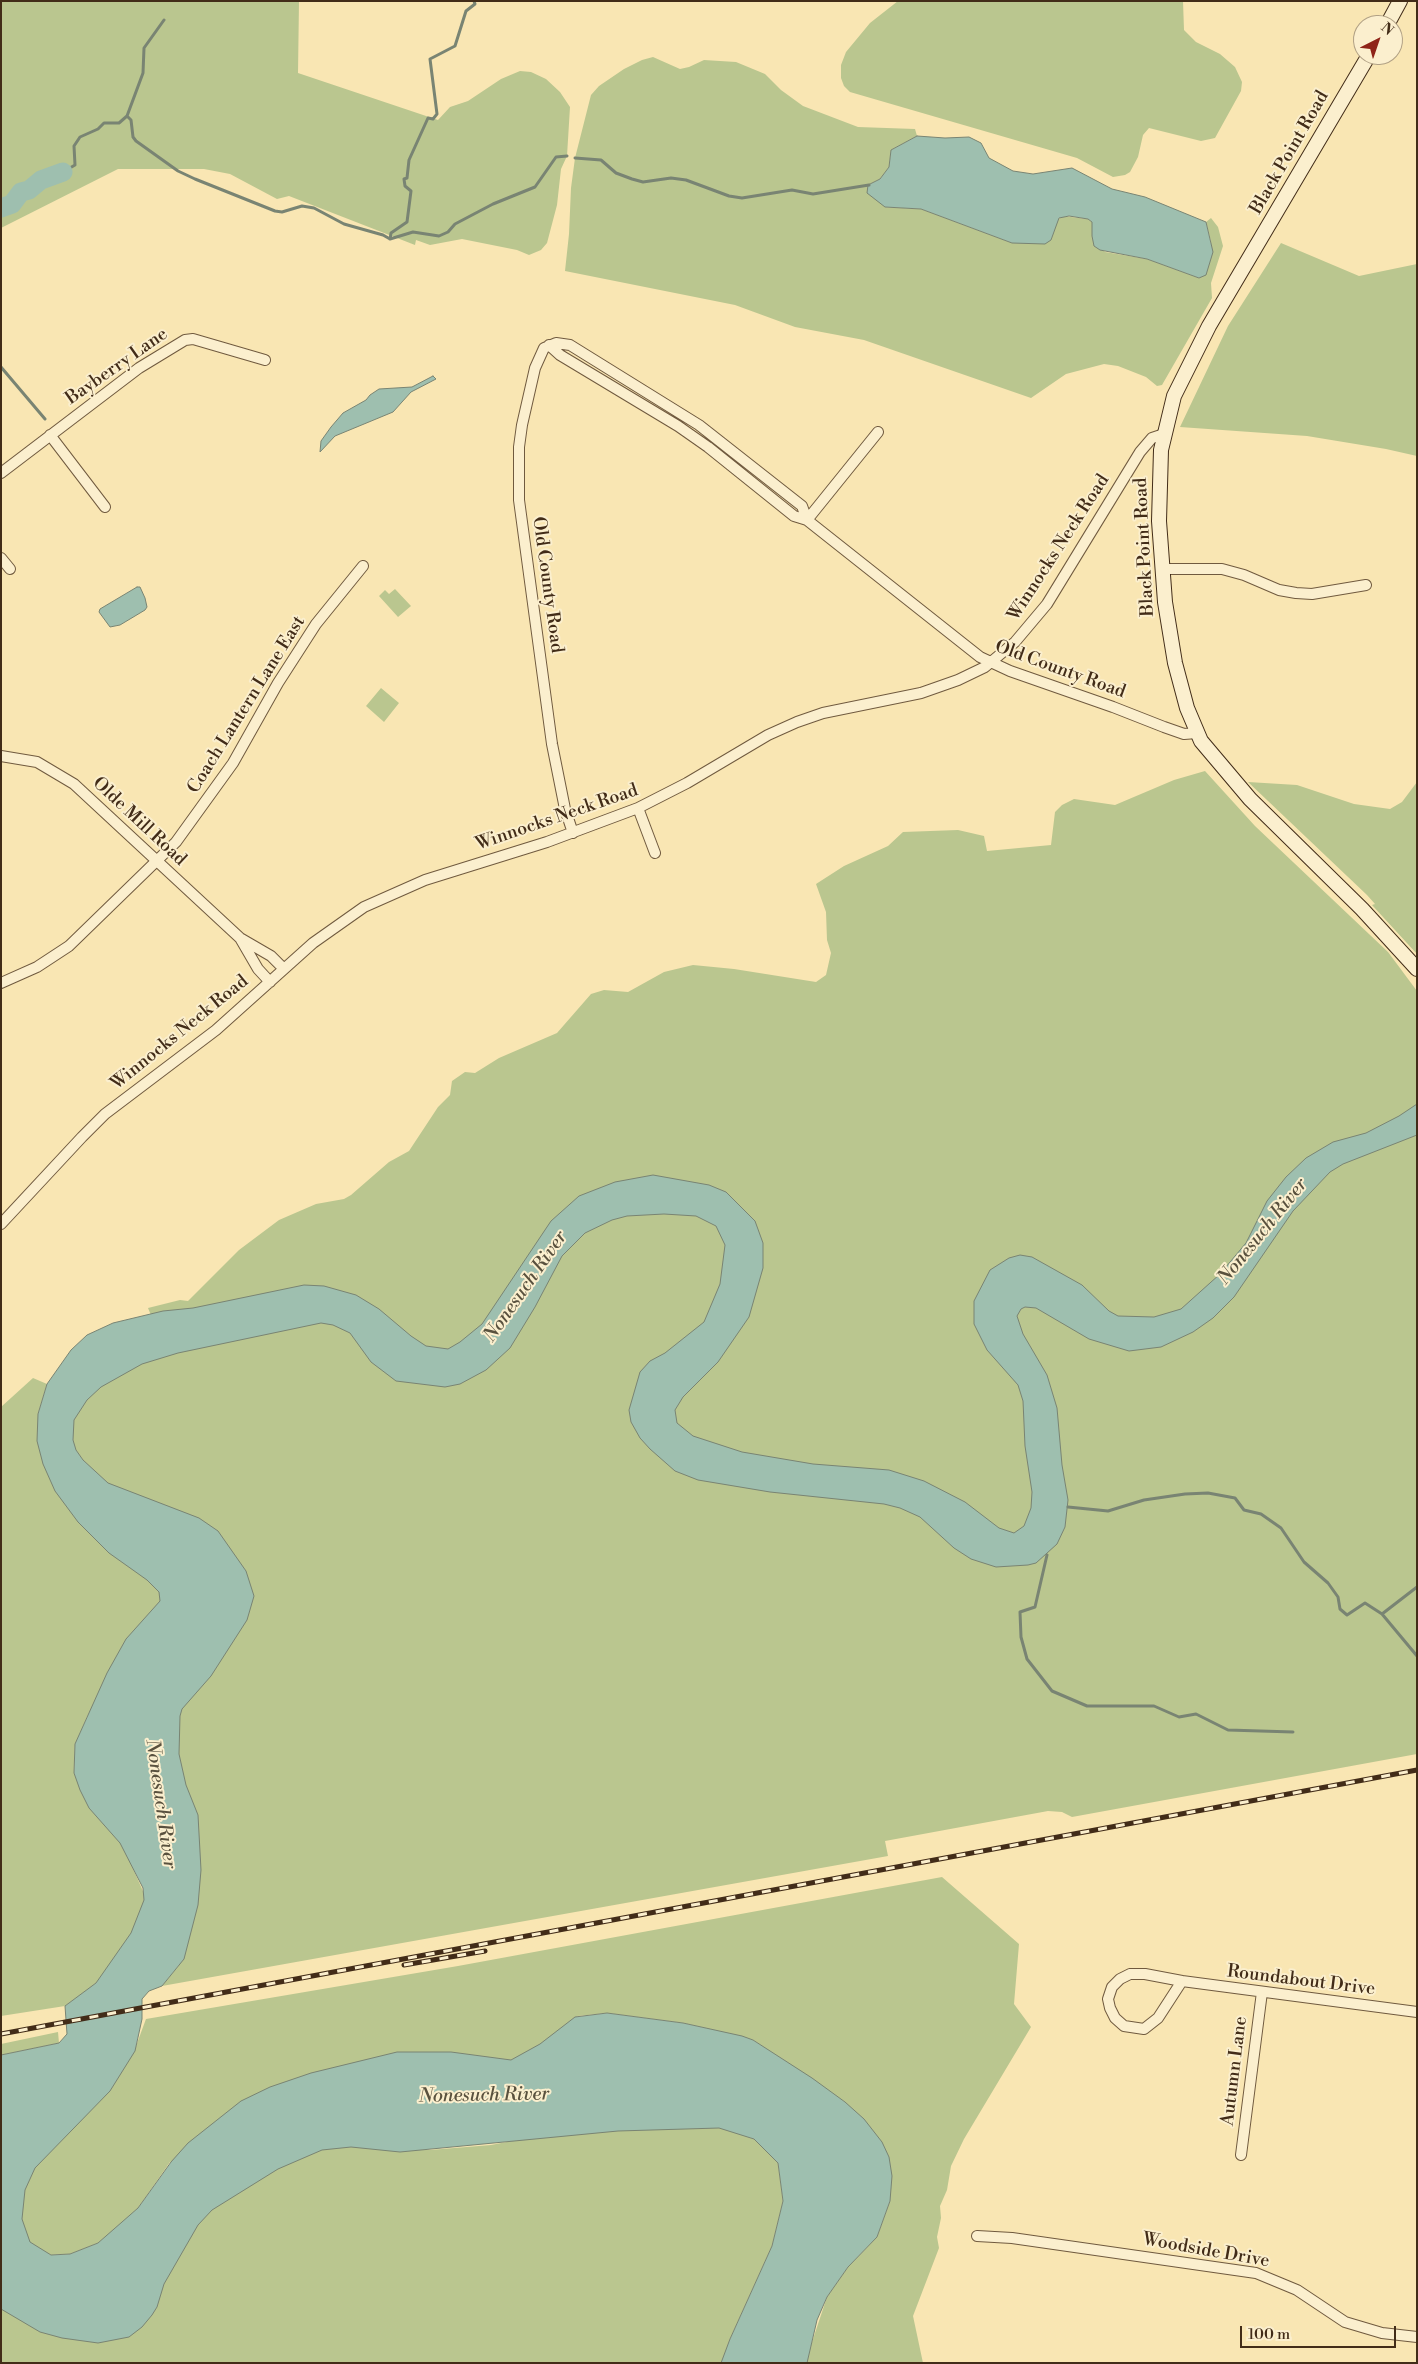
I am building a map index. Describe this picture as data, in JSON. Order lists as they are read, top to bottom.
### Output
{
  "streets": {
    "main road": ["Black Point Road"],
    "street": [
      "Bayberry Lane",
      "Winnocks Neck Road",
      "Old County Road",
      "Coach Lantern Lane East",
      "Olde Mill Road",
      "Roundabout Drive",
      "Autumn Lane",
      "Woodside Drive"
    ]
  },
  "crossings": [
    ["Black Point Road", "Winnocks Neck Road"],
    ["Black Point Road", "Old County Road"],
    ["Winnocks Neck Road", "Old County Road"],
    ["Winnocks Neck Road", "Olde Mill Road"],
    ["Coach Lantern Lane East", "Olde Mill Road"],
    ["Roundabout Drive", "Autumn Lane"]
  ],
  "water": ["Nonesuch River"],
  "scale_bar": "100 m",
  "north": "top right"
}
